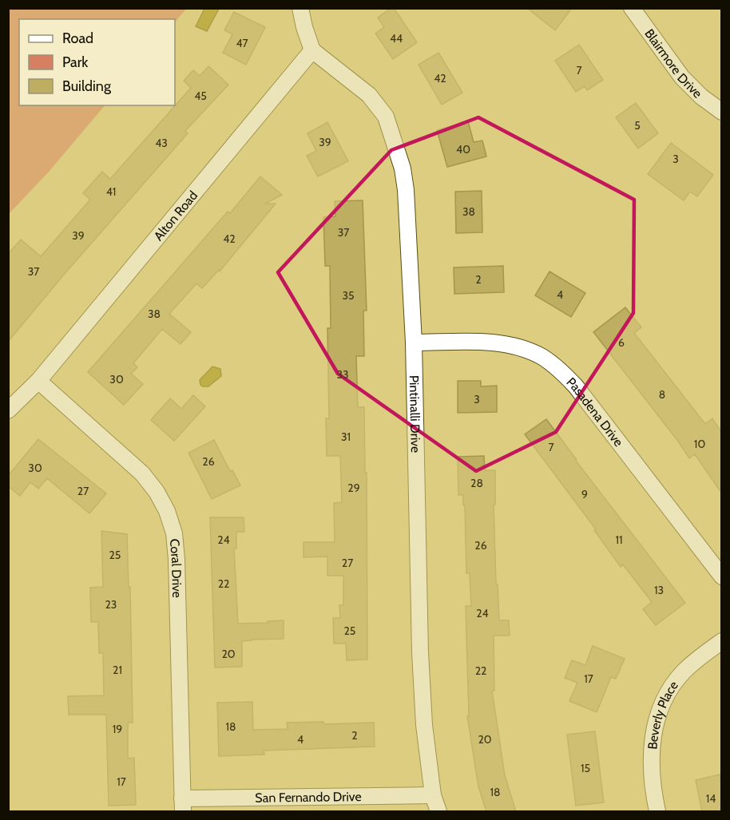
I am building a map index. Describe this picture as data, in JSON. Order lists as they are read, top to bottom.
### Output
{
  "streets": {
    "street": [
      "Blairmore Drive",
      "Alton Road",
      "Pasadena Drive",
      "Pintinalli Drive",
      "Coral Drive",
      "Beverly Place",
      "San Fernando Drive"
    ]
  },
  "crossings": [
    ["Alton Road", "Pintinalli Drive"],
    ["Alton Road", "Coral Drive"],
    ["Pasadena Drive", "Pintinalli Drive"],
    ["Pintinalli Drive", "San Fernando Drive"],
    ["Coral Drive", "San Fernando Drive"]
  ],
  "house_numbers": [
    "44",
    "47",
    "7",
    "42",
    "45",
    "5",
    "39",
    "43",
    "40",
    "3",
    "41",
    "38",
    "37",
    "39",
    "42",
    "37",
    "2",
    "4",
    "35",
    "38",
    "6",
    "33",
    "30",
    "8",
    "3",
    "31",
    "10",
    "7",
    "26",
    "30",
    "28",
    "29",
    "27",
    "9",
    "24",
    "11",
    "26",
    "25",
    "27",
    "22",
    "13",
    "23",
    "24",
    "25",
    "20",
    "21",
    "22",
    "17",
    "18",
    "19",
    "2",
    "4",
    "20",
    "15",
    "17",
    "18",
    "14"
  ],
  "legend": ["Road", "Park", "Building"]
}
